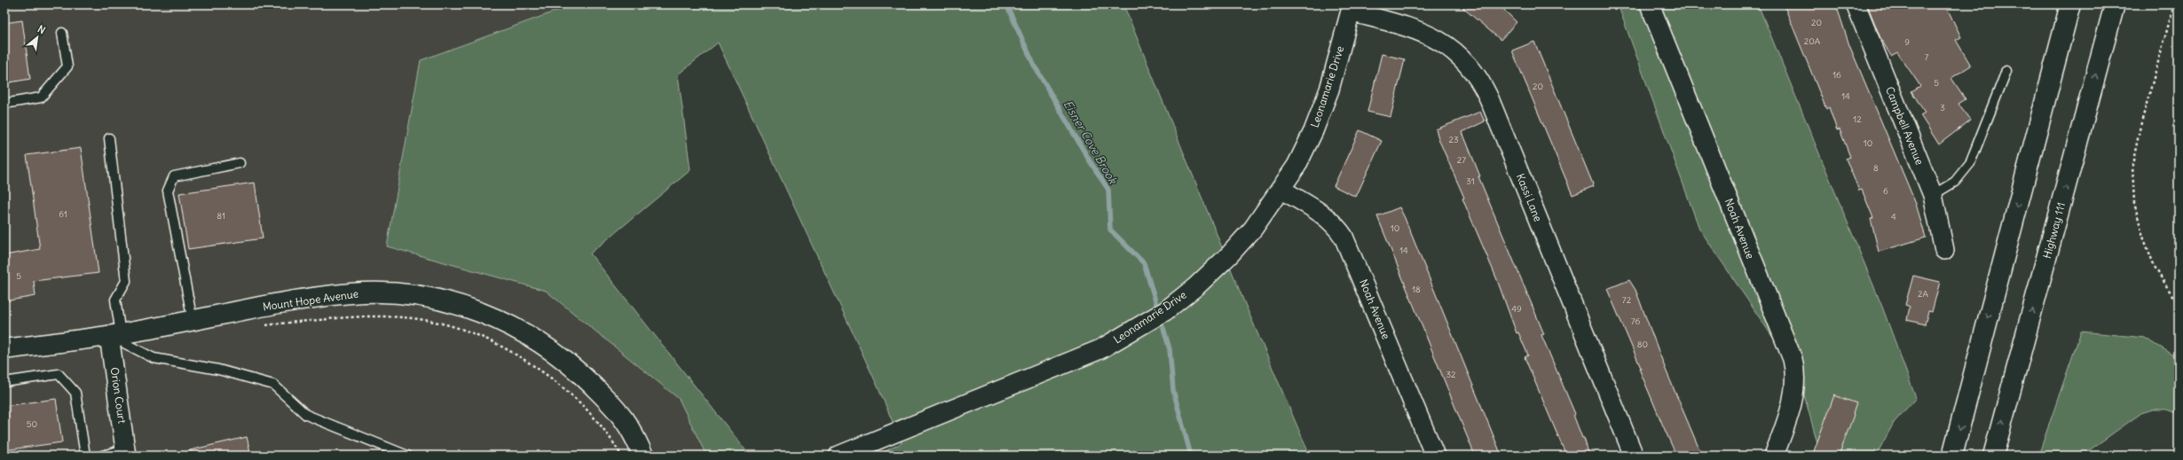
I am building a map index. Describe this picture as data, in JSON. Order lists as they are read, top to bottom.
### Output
{
  "streets": {
    "main road": ["Highway 111", "Mount Hope Avenue"],
    "street": [
      "Leonamarie Drive",
      "Campbell Avenue",
      "Kassi Lane",
      "Noah Avenue",
      "Orion Court"
    ]
  },
  "crossings": [
    ["Leonamarie Drive", "Kassi Lane"],
    ["Leonamarie Drive", "Noah Avenue"],
    ["Mount Hope Avenue", "Orion Court"]
  ],
  "water": ["Eisner Cove Brook"],
  "house_numbers": [
    "20",
    "20A",
    "9",
    "7",
    "16",
    "5",
    "20",
    "14",
    "3",
    "12",
    "23",
    "10",
    "27",
    "8",
    "31",
    "6",
    "61",
    "81",
    "4",
    "10",
    "14",
    "5",
    "18",
    "2A",
    "72",
    "49",
    "76",
    "80",
    "32",
    "50"
  ],
  "north": "top right"
}
